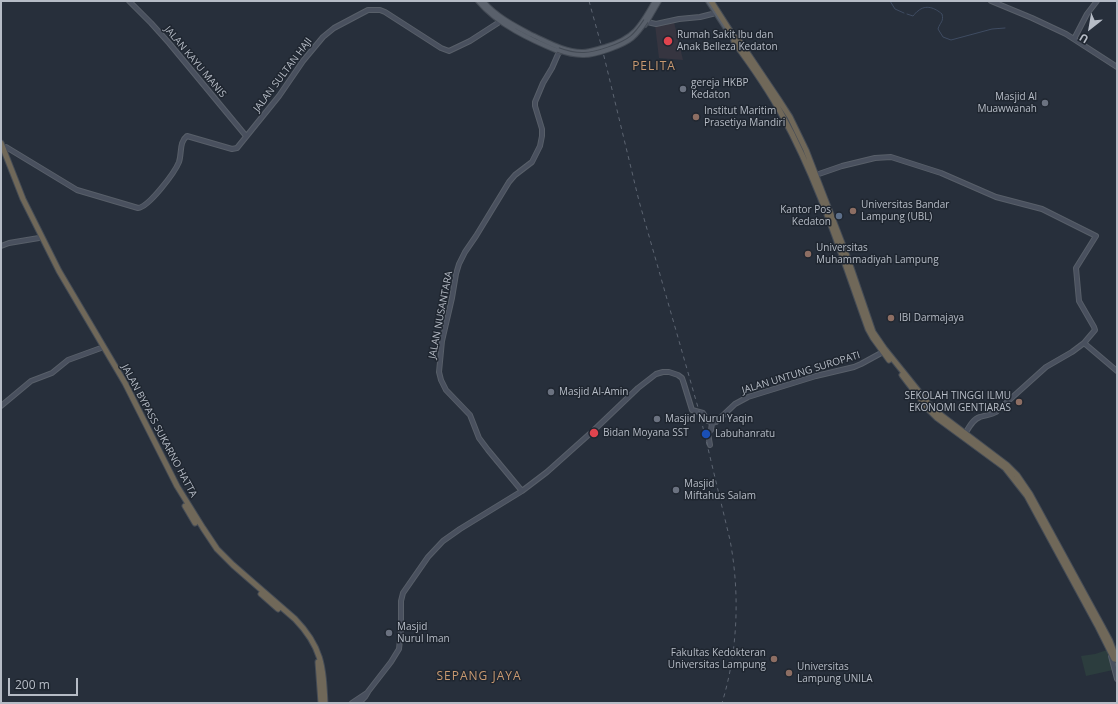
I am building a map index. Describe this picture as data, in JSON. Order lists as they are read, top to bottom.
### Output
{
  "streets": {
    "highway": ["JALAN BYPASS SUKARNO HATTA"],
    "street": [
      "JALAN KAYU MANIS",
      "JALAN SULTAN HAJI",
      "JALAN NUSANTARA",
      "JALAN UNTUNG SUROPATI"
    ]
  },
  "crossings": [
    ["JALAN KAYU MANIS", "JALAN SULTAN HAJI"],
    ["JALAN SULTAN HAJI", "JALAN BYPASS SUKARNO HATTA"]
  ],
  "districts": ["PELITA", "SEPANG JAYA"],
  "places": [
    "Rumah Sakit Ibu dan Anak Belleza Kedaton",
    "gereja HKBP Kedaton",
    "Masjid Al Muawwanah",
    "Institut Maritim Prasetiya Mandiri",
    "Universitas Bandar Lampung (UBL)",
    "Kantor Pos Kedaton",
    "Universitas Muhammadiyah Lampung",
    "IBI Darmajaya",
    "Masjid Al-Amin",
    "SEKOLAH TINGGI ILMU EKONOMI GENTIARAS",
    "Masjid Nurul Yaqin",
    "Bidan Moyana SST",
    "Labuhanratu",
    "Masjid Miftahus Salam",
    "Masjid Nurul Iman",
    "Fakultas Kedokteran Universitas Lampung",
    "Universitas Lampung UNILA"
  ],
  "scale_bar": "200 m",
  "north": "bottom left"
}
